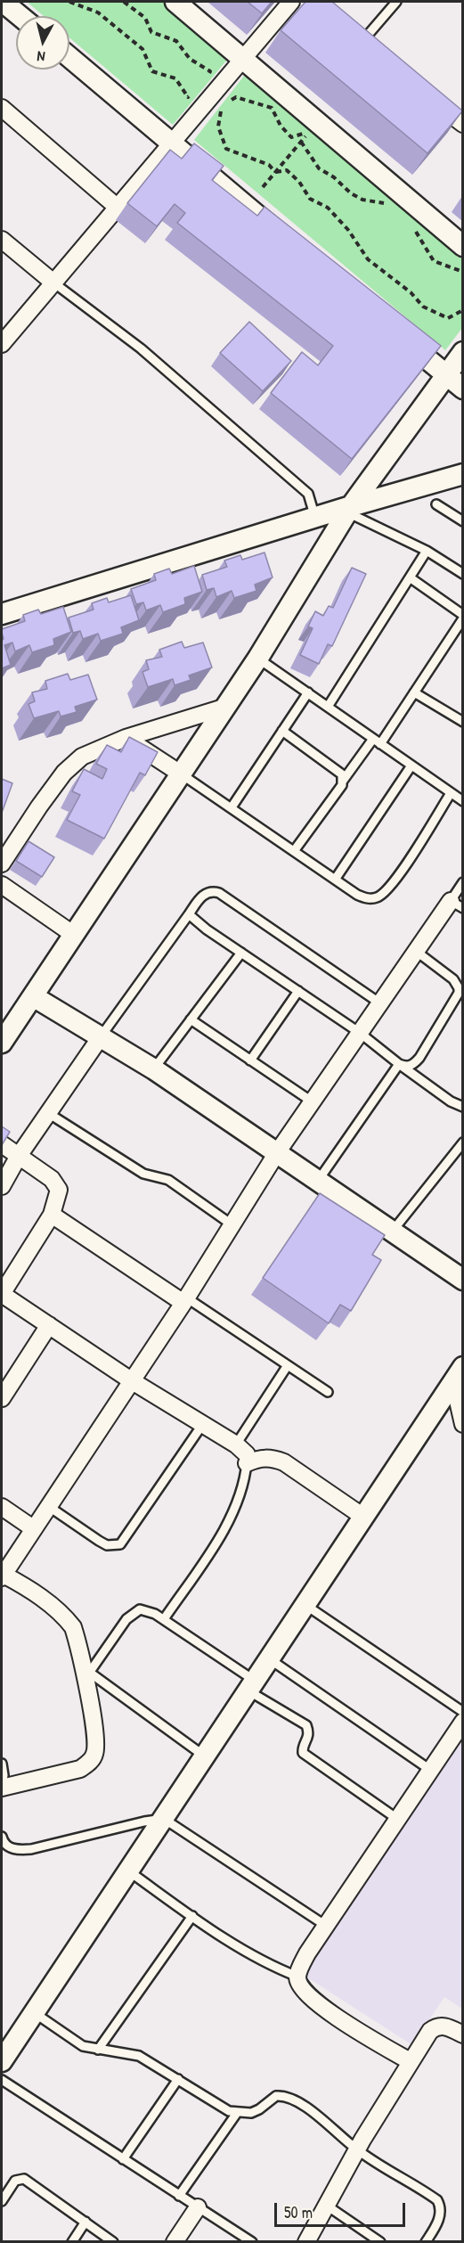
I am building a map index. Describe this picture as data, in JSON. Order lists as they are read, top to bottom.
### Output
{
  "scale_bar": "50 m",
  "north": "bottom"
}
